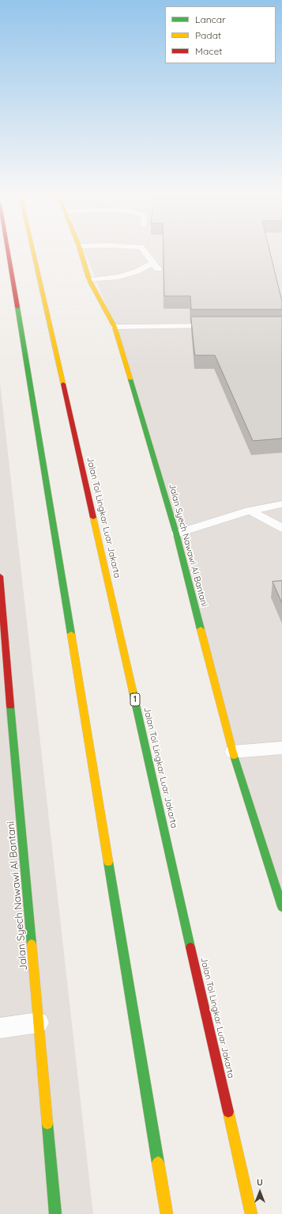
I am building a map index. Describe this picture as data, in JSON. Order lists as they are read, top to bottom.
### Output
{
  "streets": {
    "highway": ["Jalan Tol Lingkar Luar Jakarta", "Jalan Syech Nawawi Al Bantani", "1"]
  },
  "legend": ["Lancar", "Padat", "Macet"],
  "north": "top"
}
